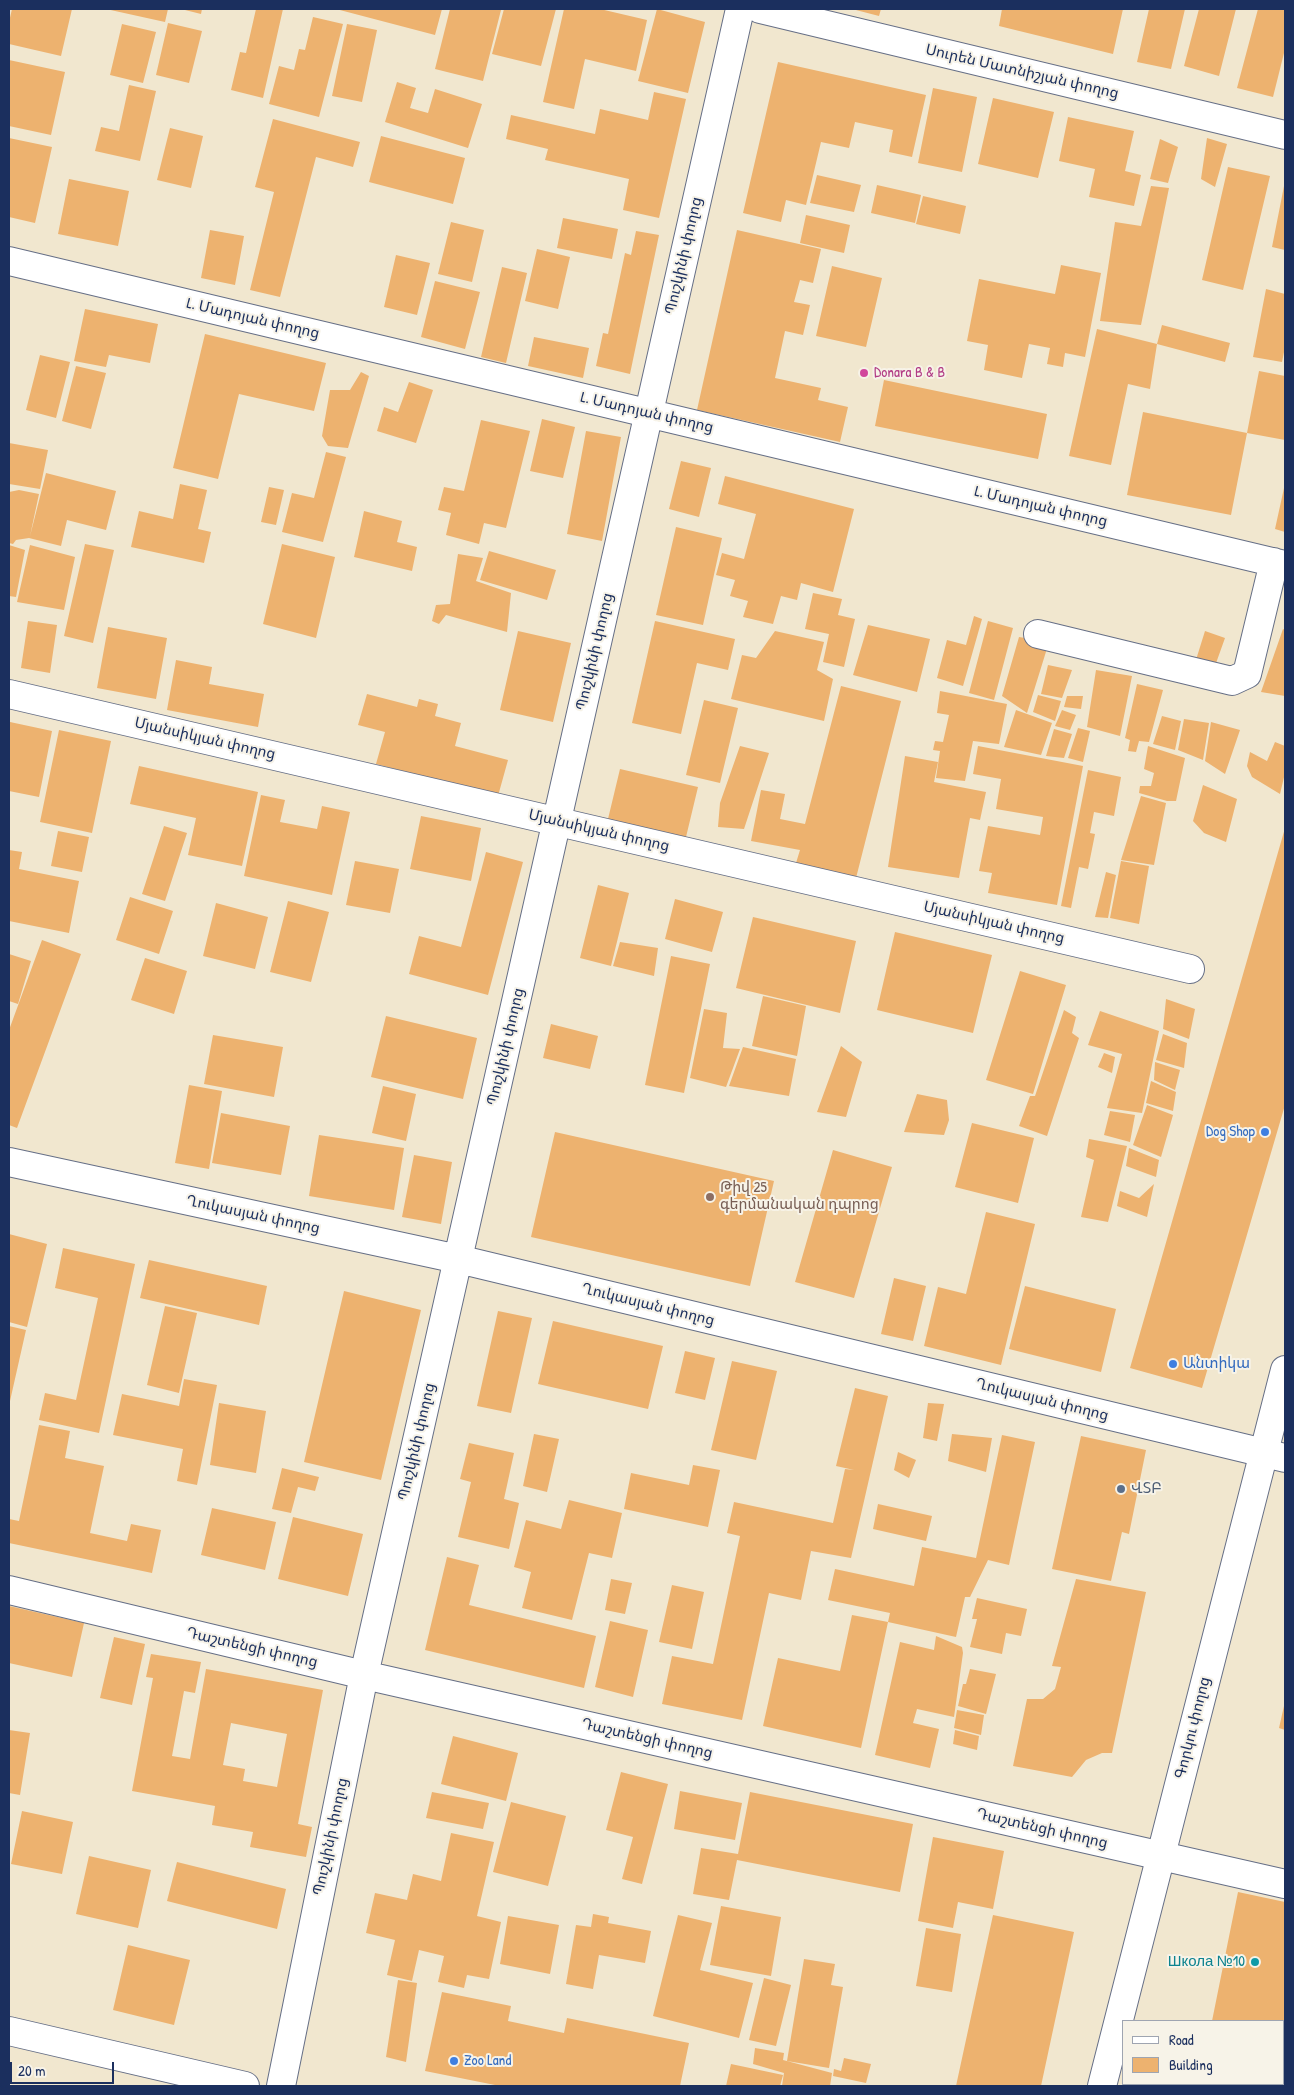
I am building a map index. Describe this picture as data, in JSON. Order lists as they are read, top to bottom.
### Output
{
  "streets": {
    "street": [
      "Սուրեն Մատնիշյան փողոց",
      "Պուշկինի փողոց",
      "L. Մադոյան փողոց",
      "Մյանսիկյան փողոց",
      "Ղուկասյան փողոց",
      "Դաշտենցի փողոց",
      "Գորկու փողոց"
    ]
  },
  "crossings": [
    ["Պուշկինի փողոց", "L. Մադոյան փողոց"],
    ["Պուշկինի փողոց", "Մյանսիկյան փողոց"],
    ["Պուշկինի փողոց", "Ղուկասյան փողոց"],
    ["Պուշկինի փողոց", "Դաշտենցի փողոց"],
    ["Ղուկասյան փողոց", "Գորկու փողոց"],
    ["Դաշտենցի փողոց", "Գորկու փողոց"]
  ],
  "places": [
    "Donara B & B",
    "Dog Shop",
    "Թիվ 25 գերմանական դպրոց",
    "Անտիկա",
    "ՎՏԲ",
    "Школа №10",
    "Zoo Land"
  ],
  "legend": ["Road", "Building"],
  "scale_bar": "20 m"
}
